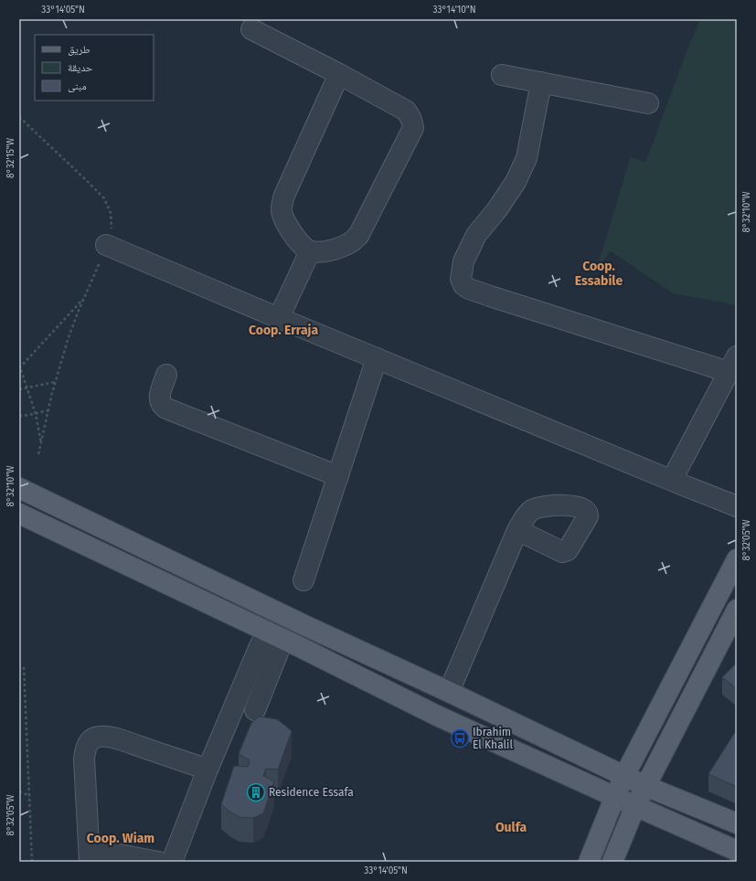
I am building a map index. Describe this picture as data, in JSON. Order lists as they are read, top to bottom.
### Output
{
  "districts": [
    "Coop. Essabile",
    "Coop. Erraja",
    "Oulfa",
    "Coop. Wiam"
  ],
  "places": {
    "bus stop": ["Ibrahim El Khalil"],
    "building": ["Residence Essafa"]
  },
  "legend": ["طريق", "حديقة", "مبنى"],
  "coordinates": [
    "33°14'05\"N",
    "33°14'10\"N",
    "8°32'15\"W",
    "8°32'10\"W",
    "8°32'05\"W"
  ]
}
